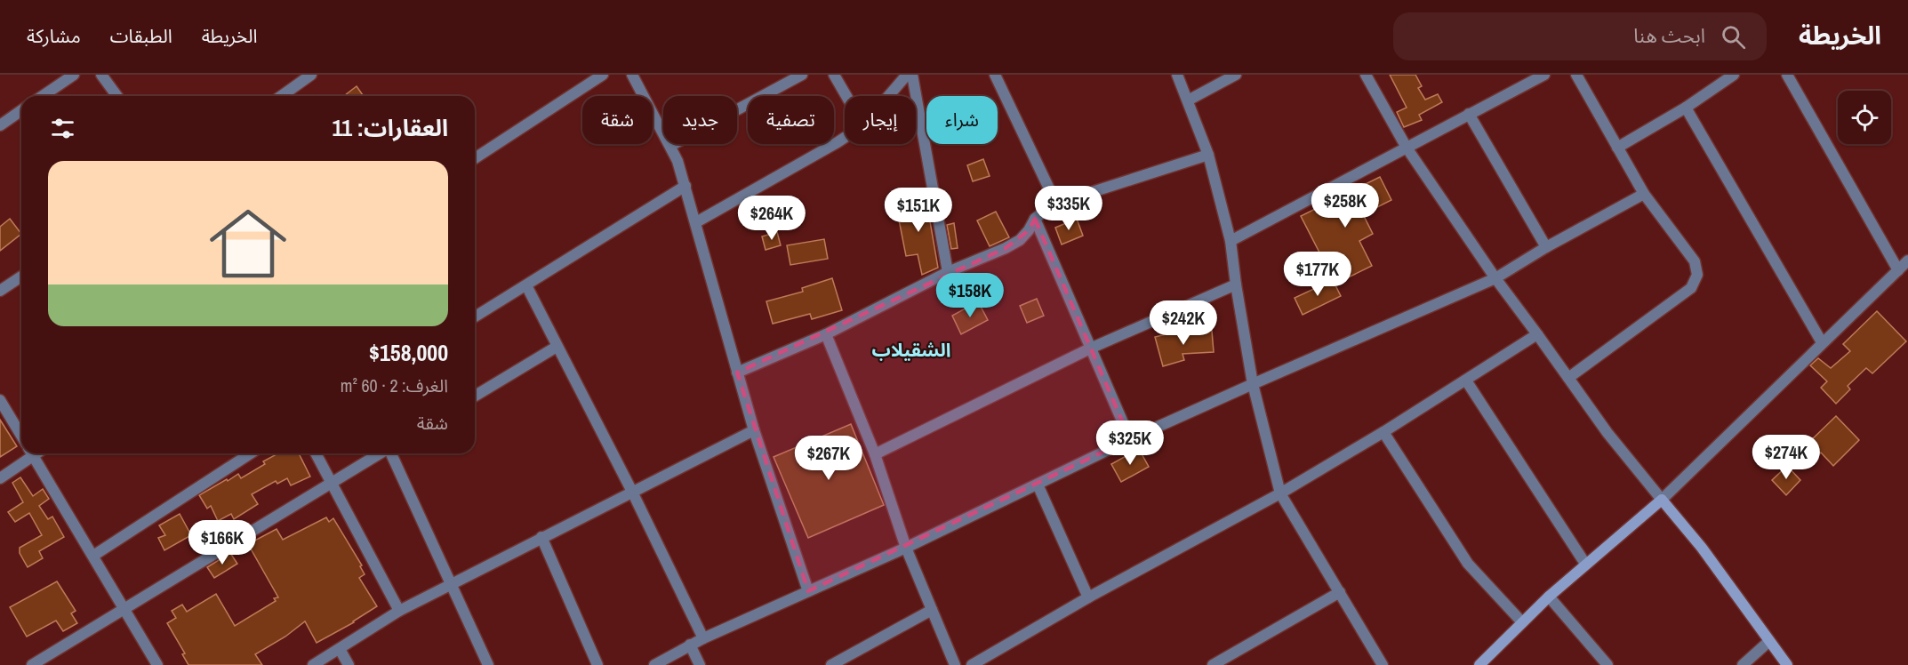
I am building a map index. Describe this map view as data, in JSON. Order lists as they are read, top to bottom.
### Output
{
  "districts": ["الشقيلاب"],
  "page": {
    "header": "الخريطة",
    "search": "ابحث هنا",
    "nav": ["الخريطة", "الطبقات", "مشاركة"],
    "chip": [
      "شراء",
      "إيجار",
      "تصفية",
      "جديد",
      "شقة"
    ],
    "heading": "العقارات: 11",
    "list": [
      {
        "name": "$158,000",
        "note": "الغرف: 2 · 60 m² · شقة"
      }
    ],
    "price": [
      "$258K",
      "$335K",
      "$151K",
      "$264K",
      "$177K",
      "$158K",
      "$242K",
      "$325K",
      "$274K",
      "$267K",
      "$166K"
    ]
  }
}
